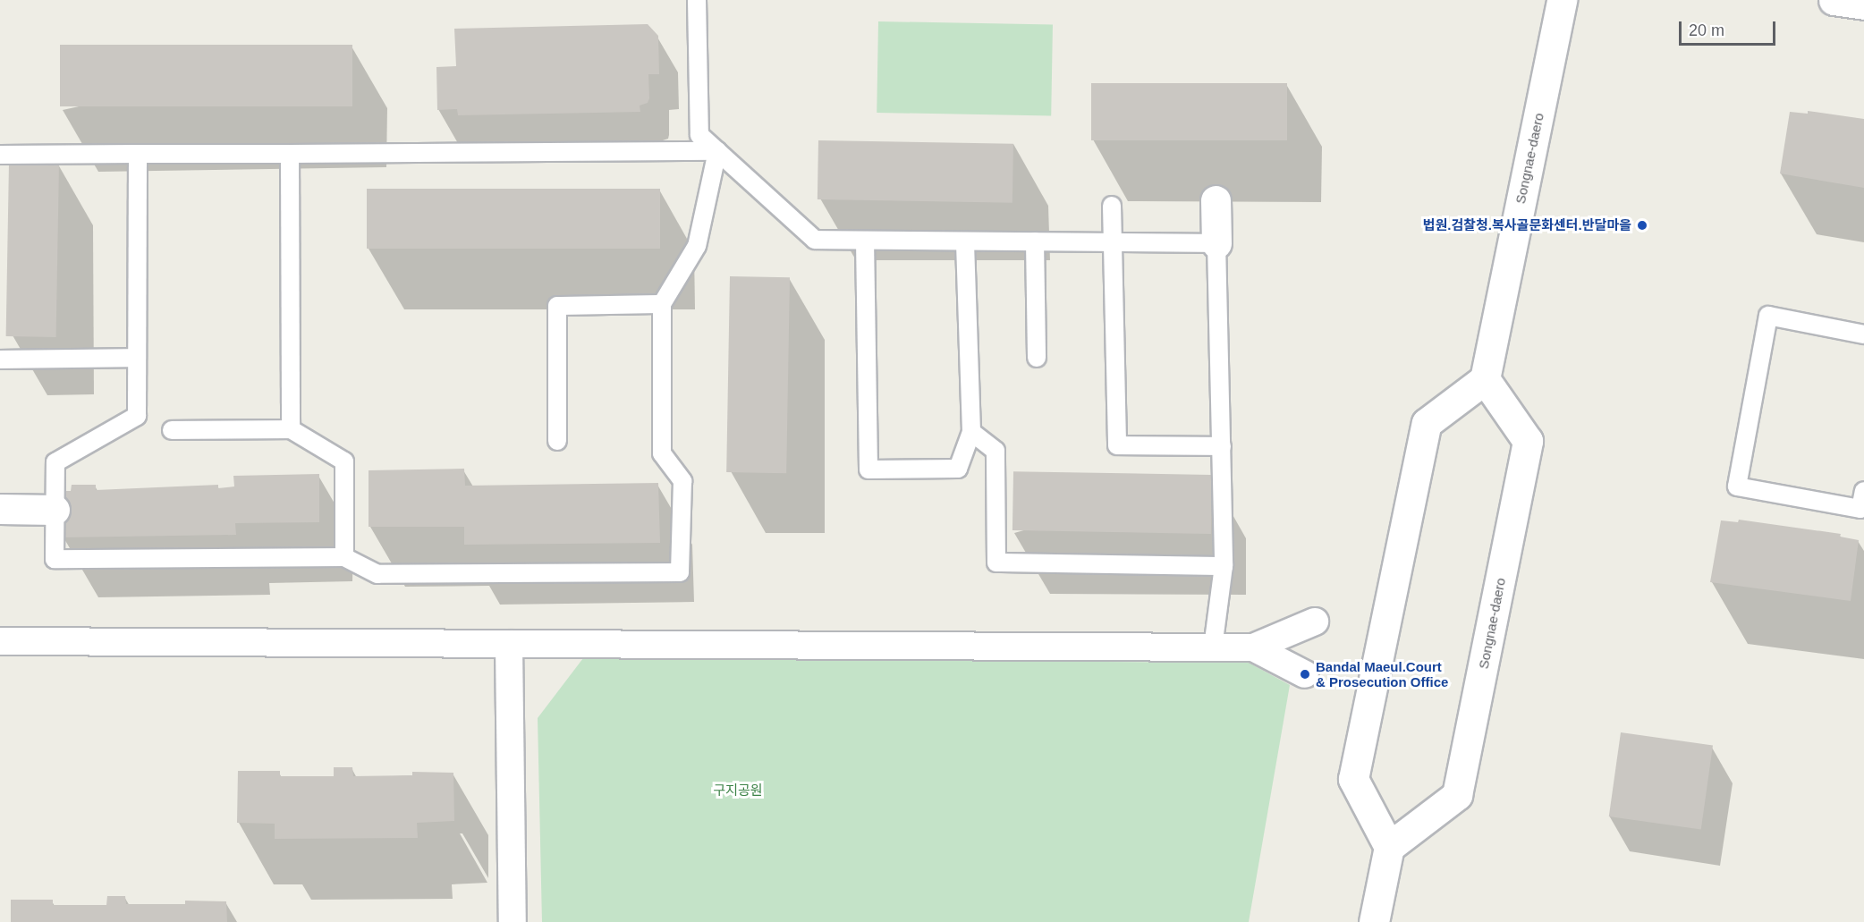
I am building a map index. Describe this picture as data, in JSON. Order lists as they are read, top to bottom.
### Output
{
  "streets": {
    "street": ["Songnae-daero"]
  },
  "parks": ["구지공원"],
  "places": ["법원.검찰청.복사골문화센터.반달마을", "Bandal Maeul.Court & Prosecution Office"],
  "scale_bar": "20 m"
}
